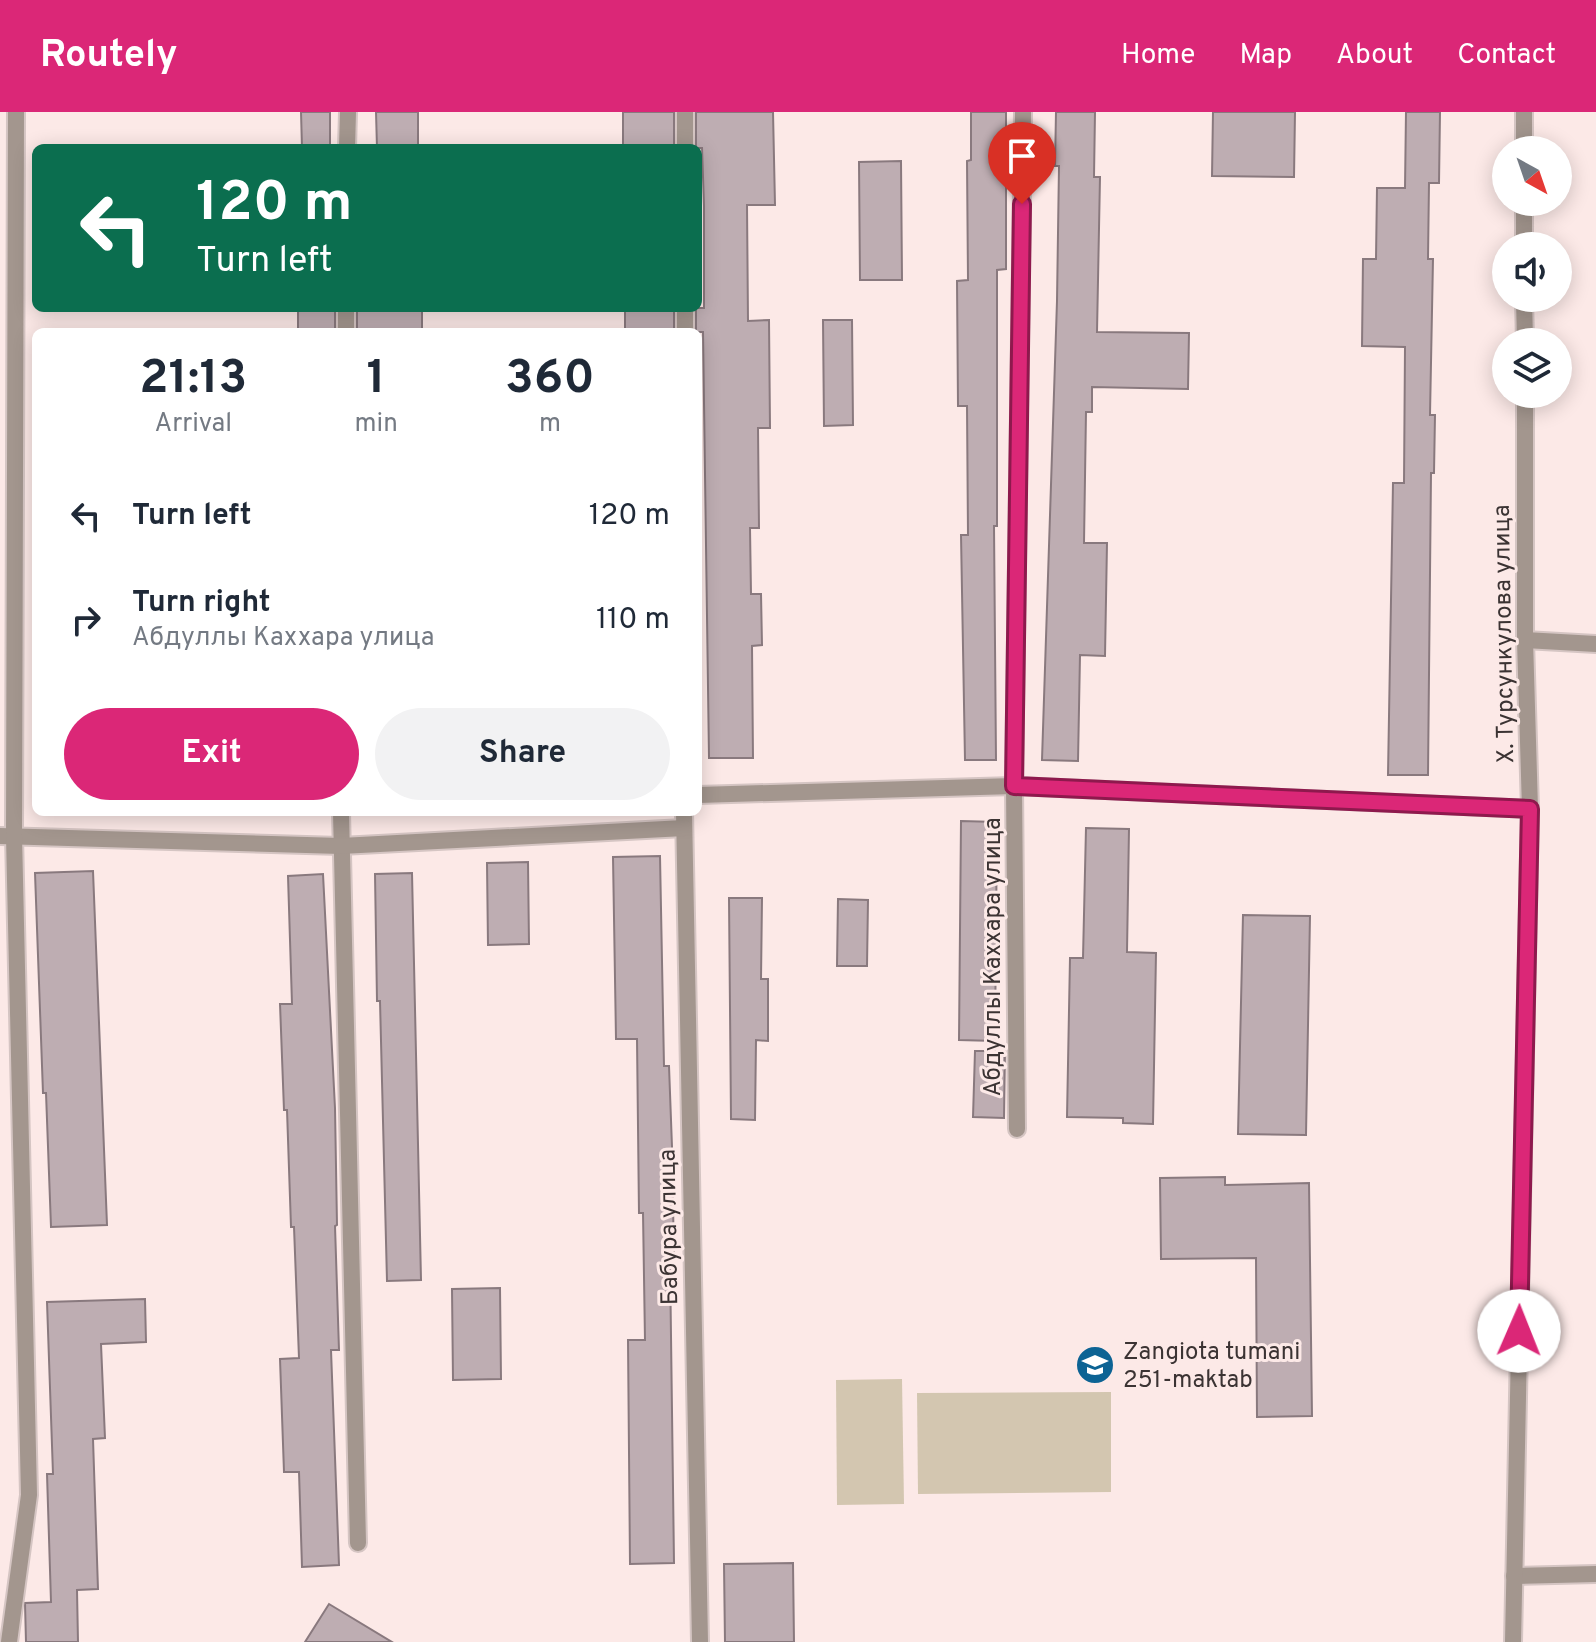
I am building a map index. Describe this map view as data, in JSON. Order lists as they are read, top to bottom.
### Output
{
  "streets": {
    "street": ["Х. Турсункулова улица", "Абдуллы Каххара улица", "Бабура улица"]
  },
  "places": {
    "school or university": ["Zangiota tumani 251-maktab"]
  },
  "north": "bottom right",
  "page": {
    "header": "Routely",
    "nav": [
      "Home",
      "Map",
      "About",
      "Contact"
    ],
    "turn": ["120 m", "Turn left"],
    "eta": [
      "21:13",
      "Arrival",
      "1",
      "min",
      "360",
      "m"
    ],
    "list": [
      {
        "name": "Turn left",
        "value": "120 m"
      },
      {
        "name": "Turn right",
        "note": "Абдуллы Каххара улица",
        "value": "110 m"
      }
    ],
    "buttons": ["Exit", "Share"]
  }
}
